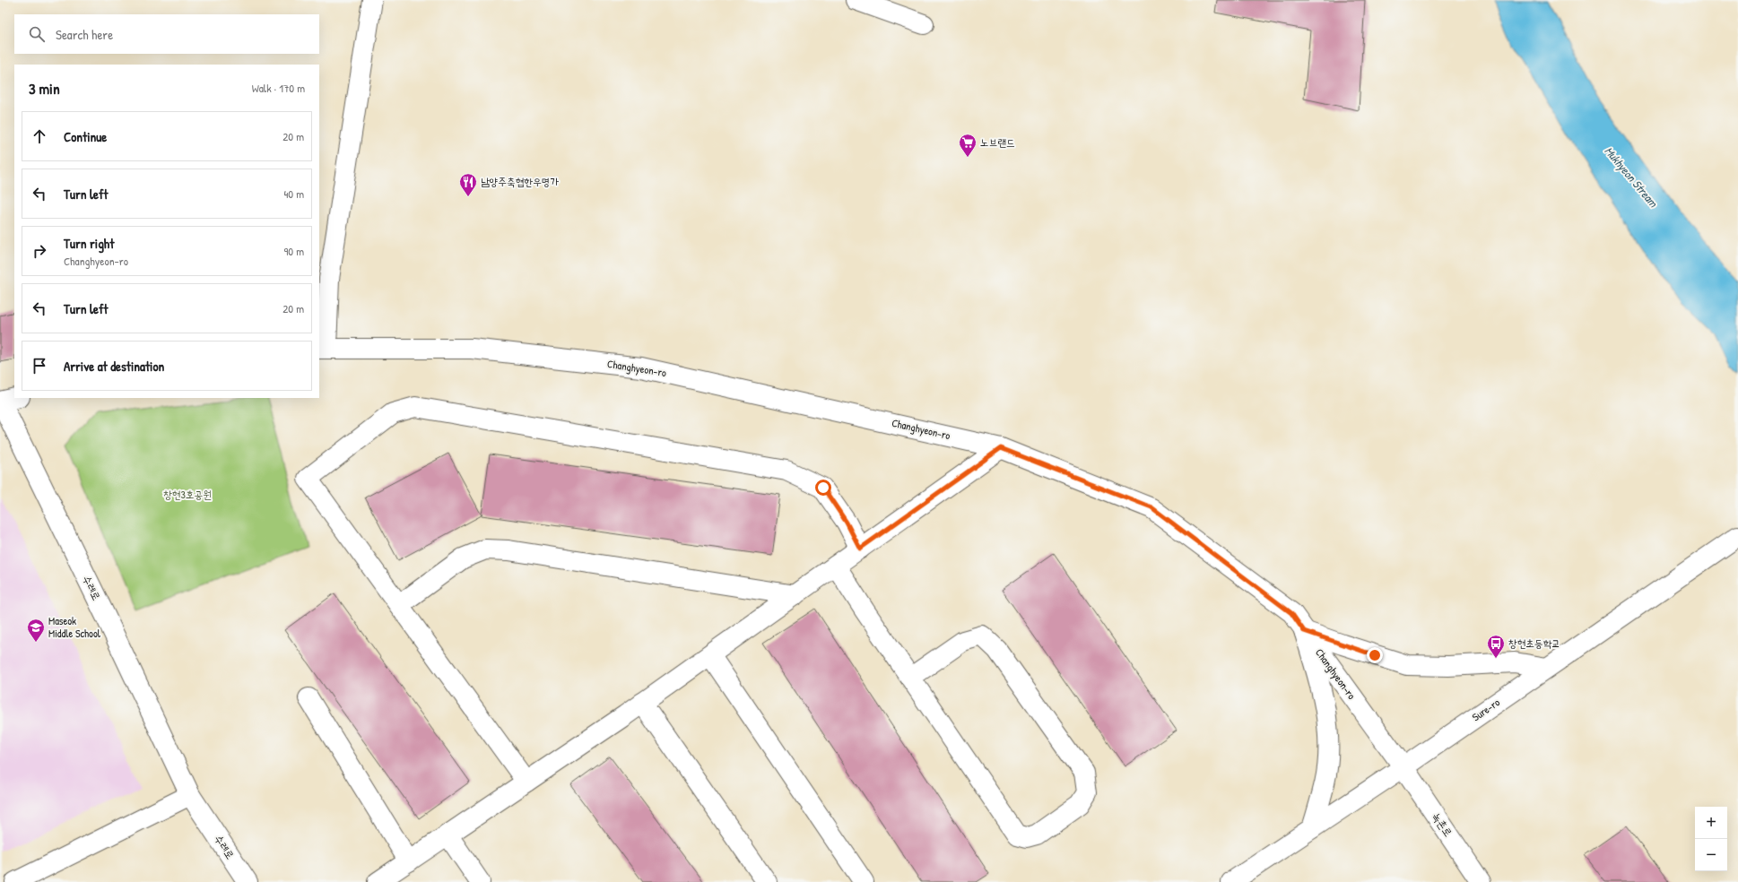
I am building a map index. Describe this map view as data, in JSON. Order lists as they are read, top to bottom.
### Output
{
  "streets": {
    "main road": [
      "Changhyeon-ro",
      "수레로",
      "Sure-ro",
      "녹촌로"
    ]
  },
  "crossings": [
    ["Changhyeon-ro", "Sure-ro"],
    ["Changhyeon-ro", "녹촌로"],
    ["Sure-ro", "녹촌로"]
  ],
  "water": ["Mukhyeon Stream"],
  "parks": ["창현3호공원"],
  "places": {
    "supermarket": ["노브랜드"],
    "restaurant": ["남양주축협한우명가"],
    "school or university": ["Maseok Middle School"],
    "bus stop": ["창현초등학교"]
  },
  "page": {
    "search": "Search here",
    "heading": ["3 min", "Walk · 170 m"],
    "list": [
      ["Continue", "20 m"],
      ["Turn left", "40 m"],
      ["Turn right", "Changhyeon-ro", "90 m"],
      ["Turn left", "20 m"],
      "Arrive at destination"
    ],
    "map_buttons": ["+", "−"]
  }
}
